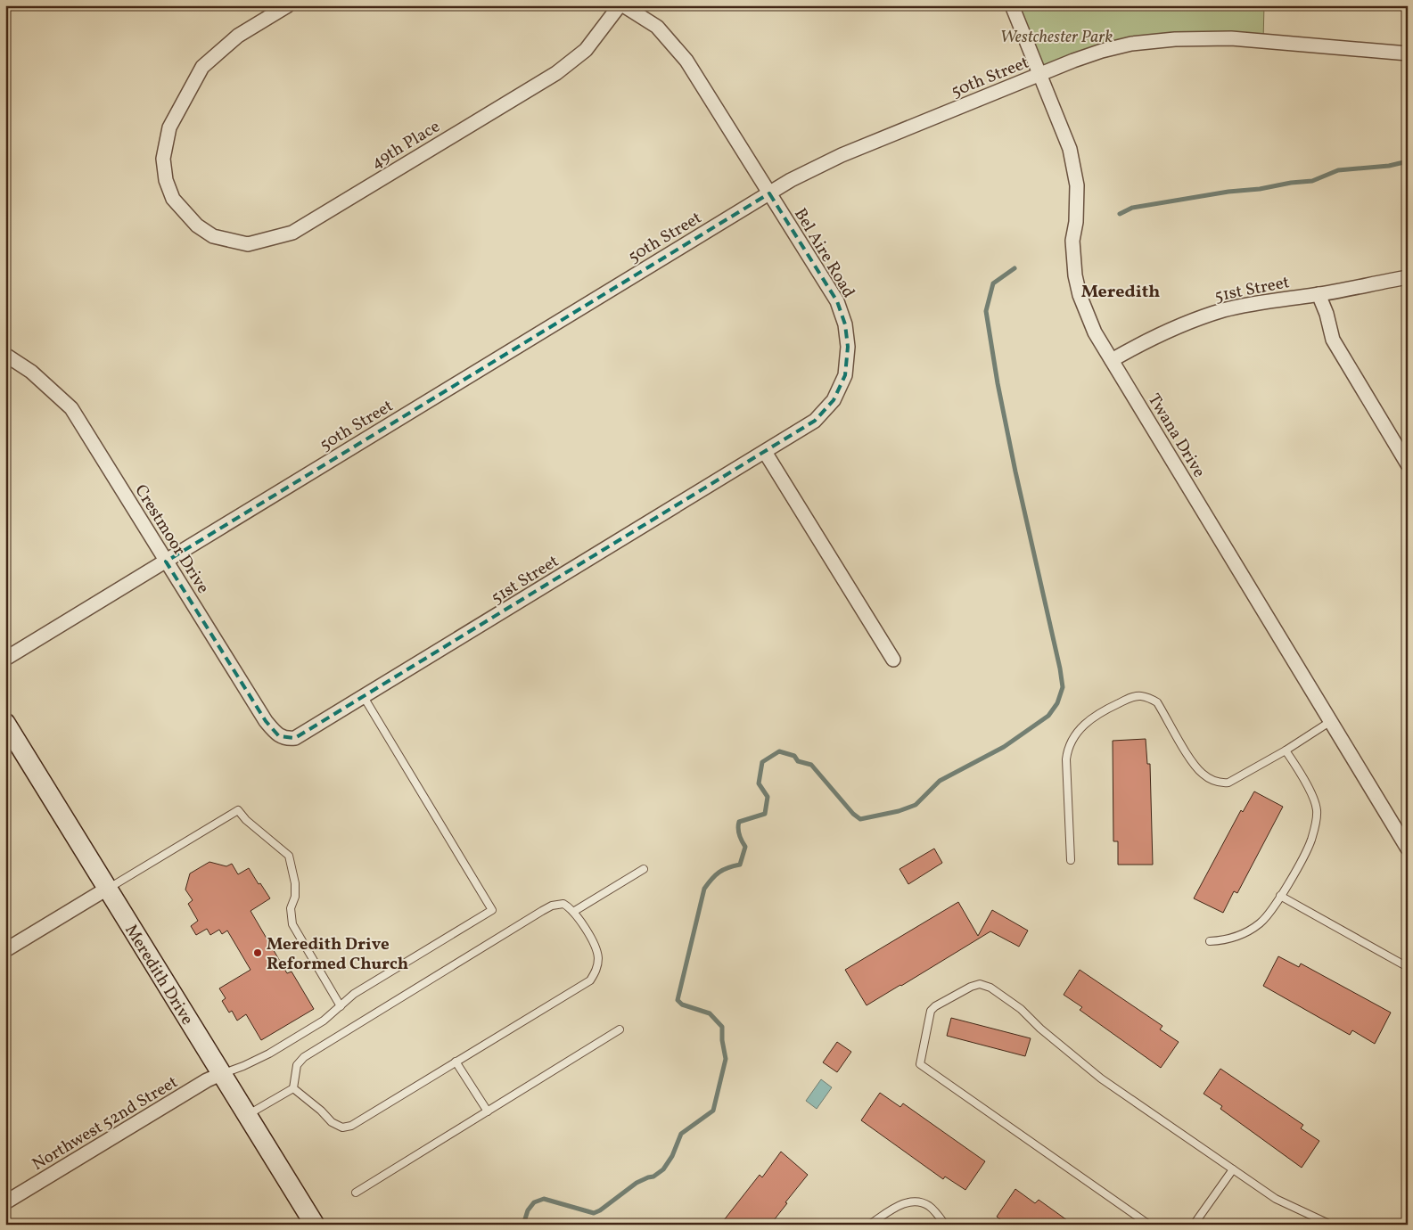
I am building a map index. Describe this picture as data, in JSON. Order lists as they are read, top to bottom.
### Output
{
  "streets": {
    "main road": ["Meredith Drive"],
    "street": [
      "50th Street",
      "49th Place",
      "Bel Aire Road",
      "51st Street",
      "Twana Drive",
      "Crestmoor Drive",
      "Northwest 52nd Street"
    ]
  },
  "crossings": [
    ["50th Street", "Bel Aire Road"],
    ["50th Street", "Twana Drive"],
    ["50th Street", "Crestmoor Drive"],
    ["Bel Aire Road", "51st Street"],
    ["51st Street", "Twana Drive"],
    ["51st Street", "Crestmoor Drive"],
    ["Meredith Drive", "Northwest 52nd Street"]
  ],
  "districts": ["Meredith"],
  "parks": ["Westchester Park"],
  "places": ["Meredith Drive Reformed Church"]
}
